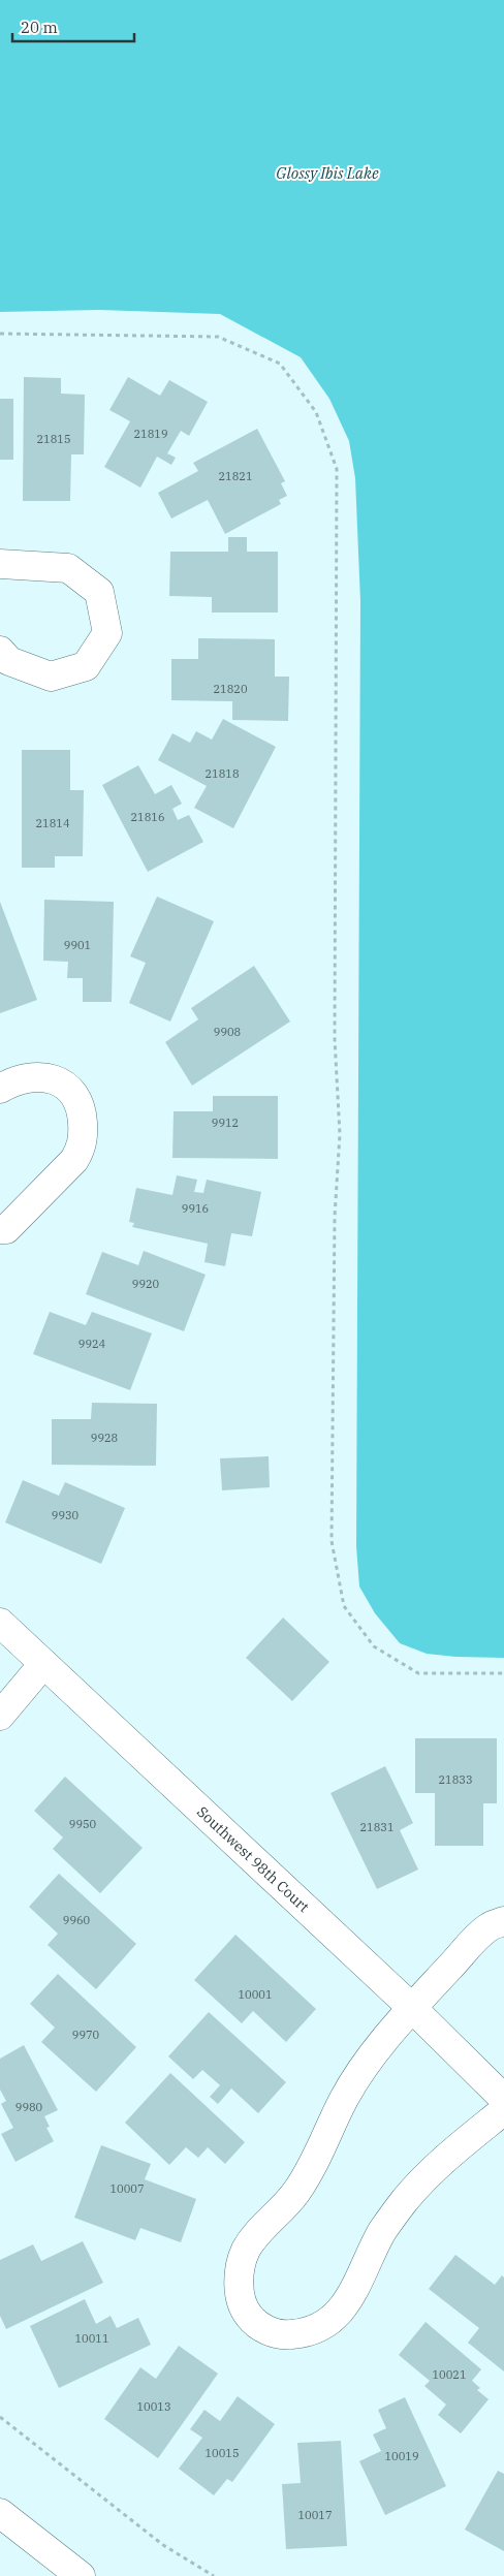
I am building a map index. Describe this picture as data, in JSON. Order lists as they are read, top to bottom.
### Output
{
  "streets": {
    "street": ["Southwest 98th Court"]
  },
  "water": ["Glossy Ibis Lake"],
  "house_numbers": [
    "21819",
    "21815",
    "21821",
    "21820",
    "21818",
    "21816",
    "21814",
    "9901",
    "9908",
    "9912",
    "9916",
    "9920",
    "9924",
    "9928",
    "9930",
    "21833",
    "9950",
    "21831",
    "9960",
    "10001",
    "9970",
    "9980",
    "10007",
    "10011",
    "10021",
    "10013",
    "10015",
    "10019",
    "10017"
  ],
  "scale_bar": "20 m"
}
